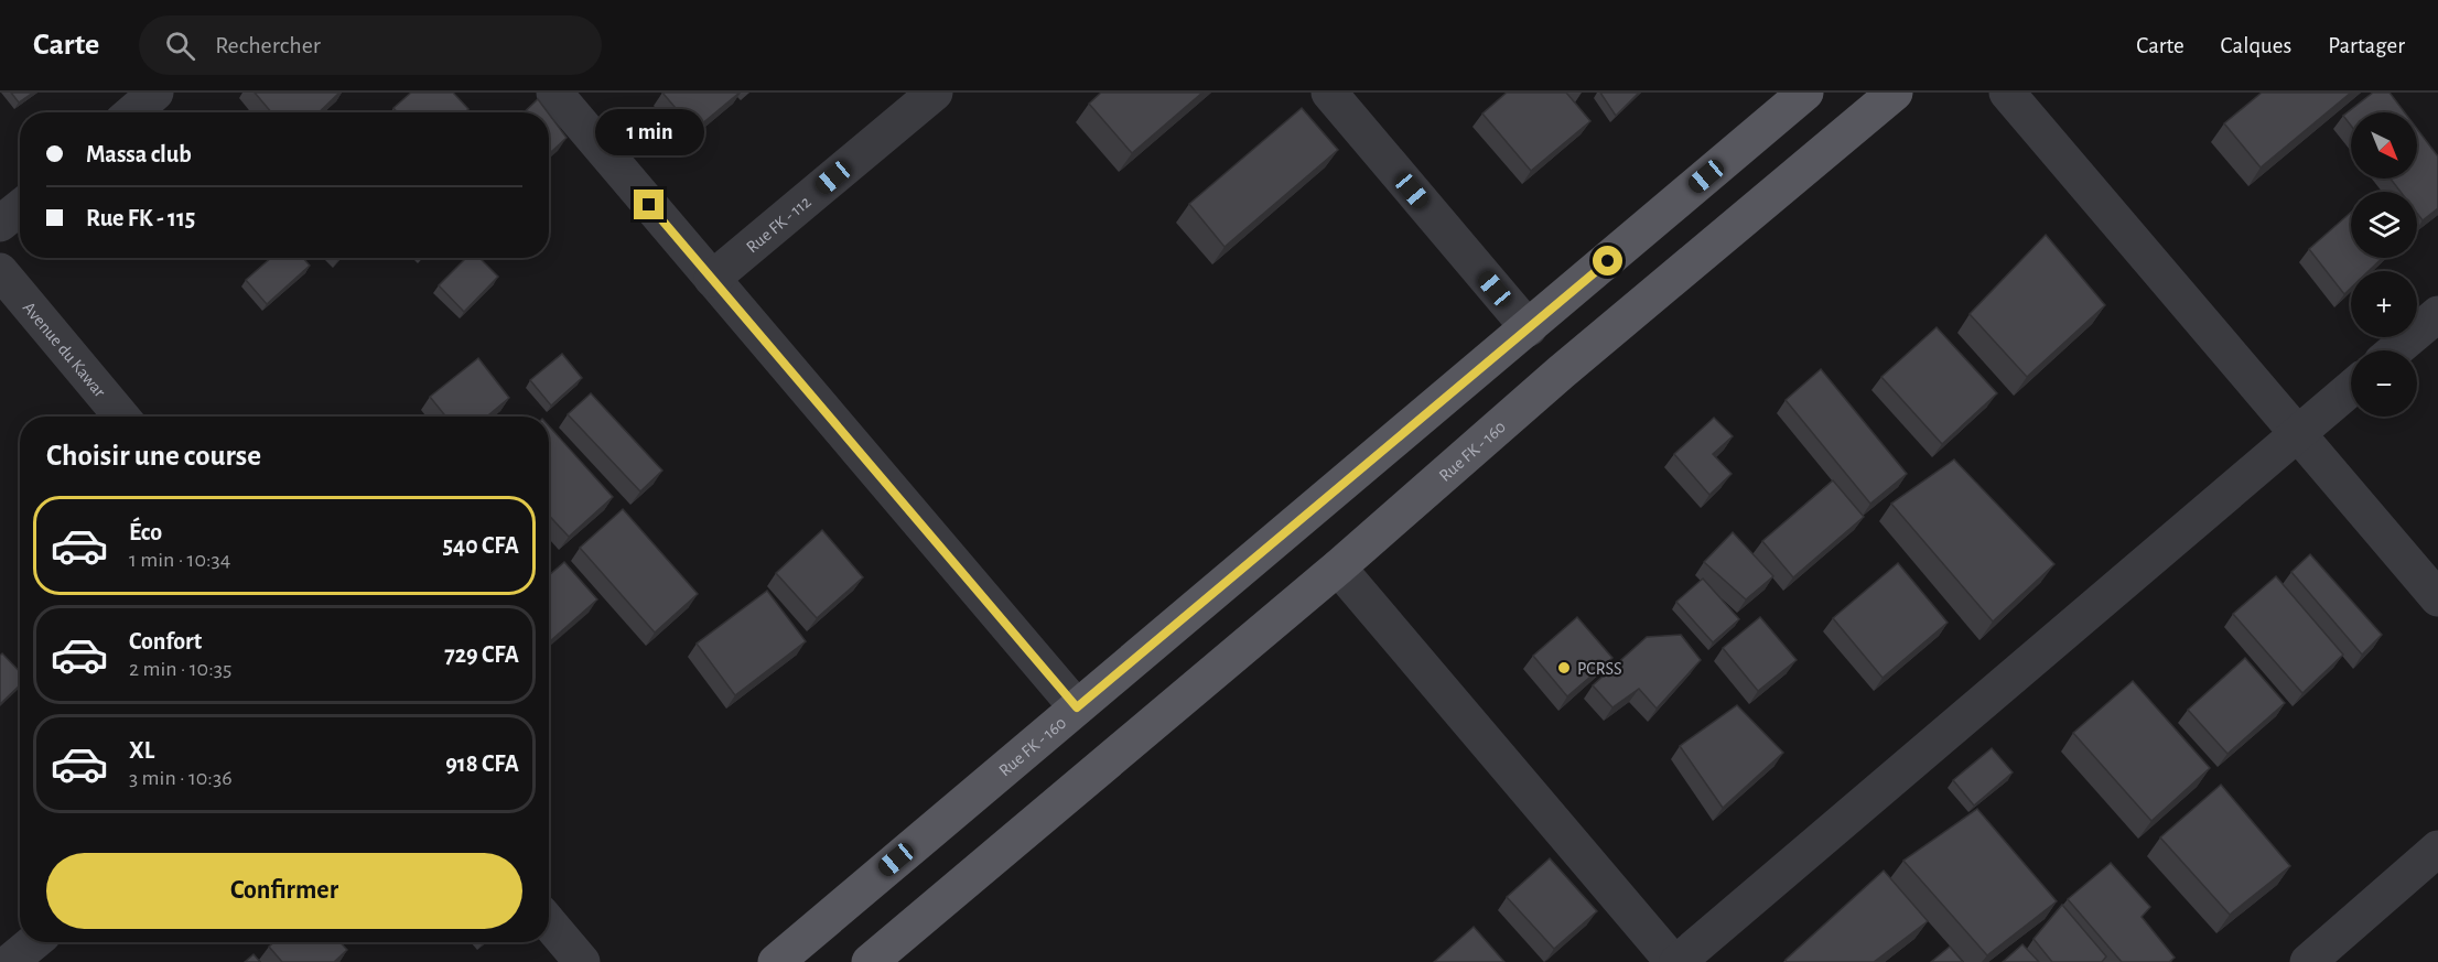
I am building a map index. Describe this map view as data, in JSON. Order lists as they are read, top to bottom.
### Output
{
  "streets": {
    "main road": ["Rue FK - 160"],
    "street": ["Rue FK - 112", "Avenue du Kawar"]
  },
  "places": ["PCRSS"],
  "north": "bottom right",
  "page": {
    "header": "Carte",
    "search": "Rechercher",
    "nav": ["Carte", "Calques", "Partager"],
    "bubble": "1 min",
    "map_buttons": ["+", "−"],
    "banner": ["Massa club", "Rue FK - 115"],
    "heading": "Choisir une course",
    "list": [
      {
        "name": "Éco",
        "note": "1 min · 10:34",
        "value": "540 CFA"
      },
      {
        "name": "Confort",
        "note": "2 min · 10:35",
        "value": "729 CFA"
      },
      {
        "name": "XL",
        "note": "3 min · 10:36",
        "value": "918 CFA"
      }
    ],
    "buttons": "Confirmer"
  }
}
